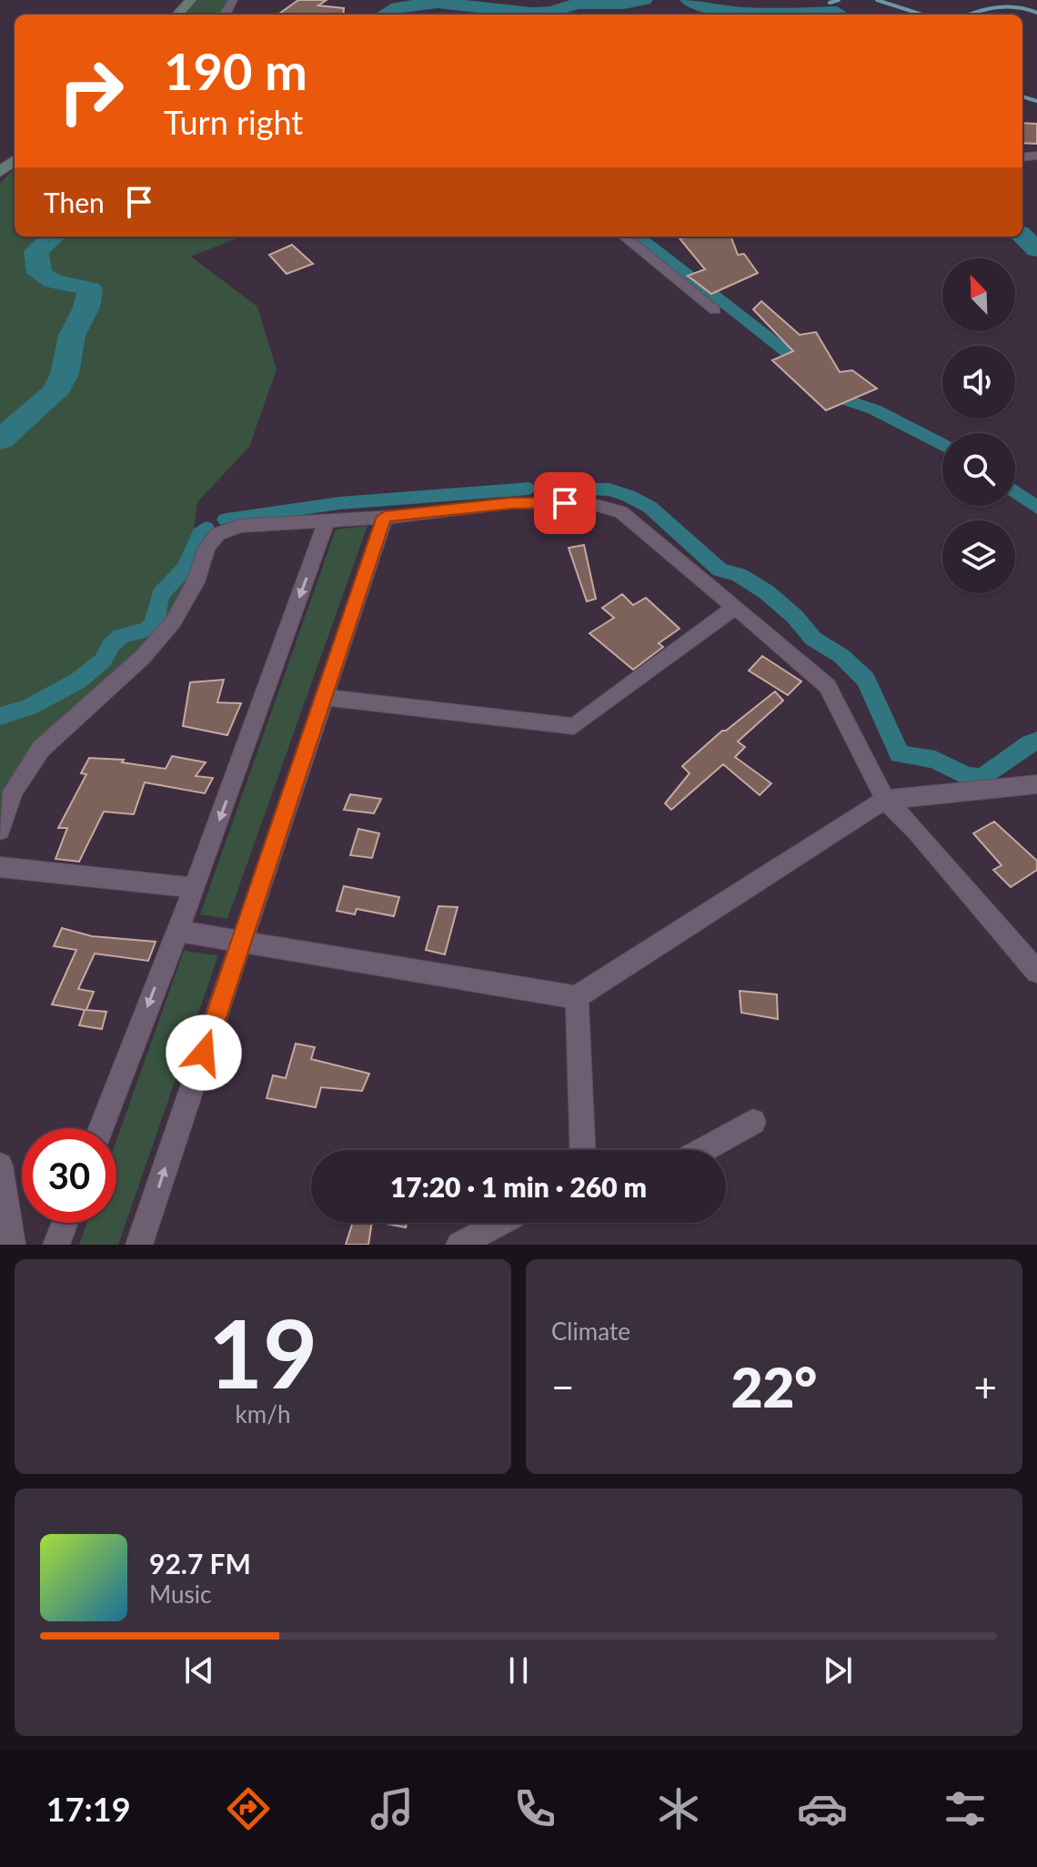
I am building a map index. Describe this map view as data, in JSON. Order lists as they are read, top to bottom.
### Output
{
  "north": "top left",
  "page": {
    "turn": ["190 m", "Turn right"],
    "then": "Then",
    "limit": "30",
    "trip": "17:20 · 1 min · 260 m",
    "tile": [
      ["19", "km/h"],
      "Climate"
    ],
    "heat": ["−", "22°", "+"],
    "song": ["92.7 FM", "Music"],
    "tabs": "17:19"
  }
}
